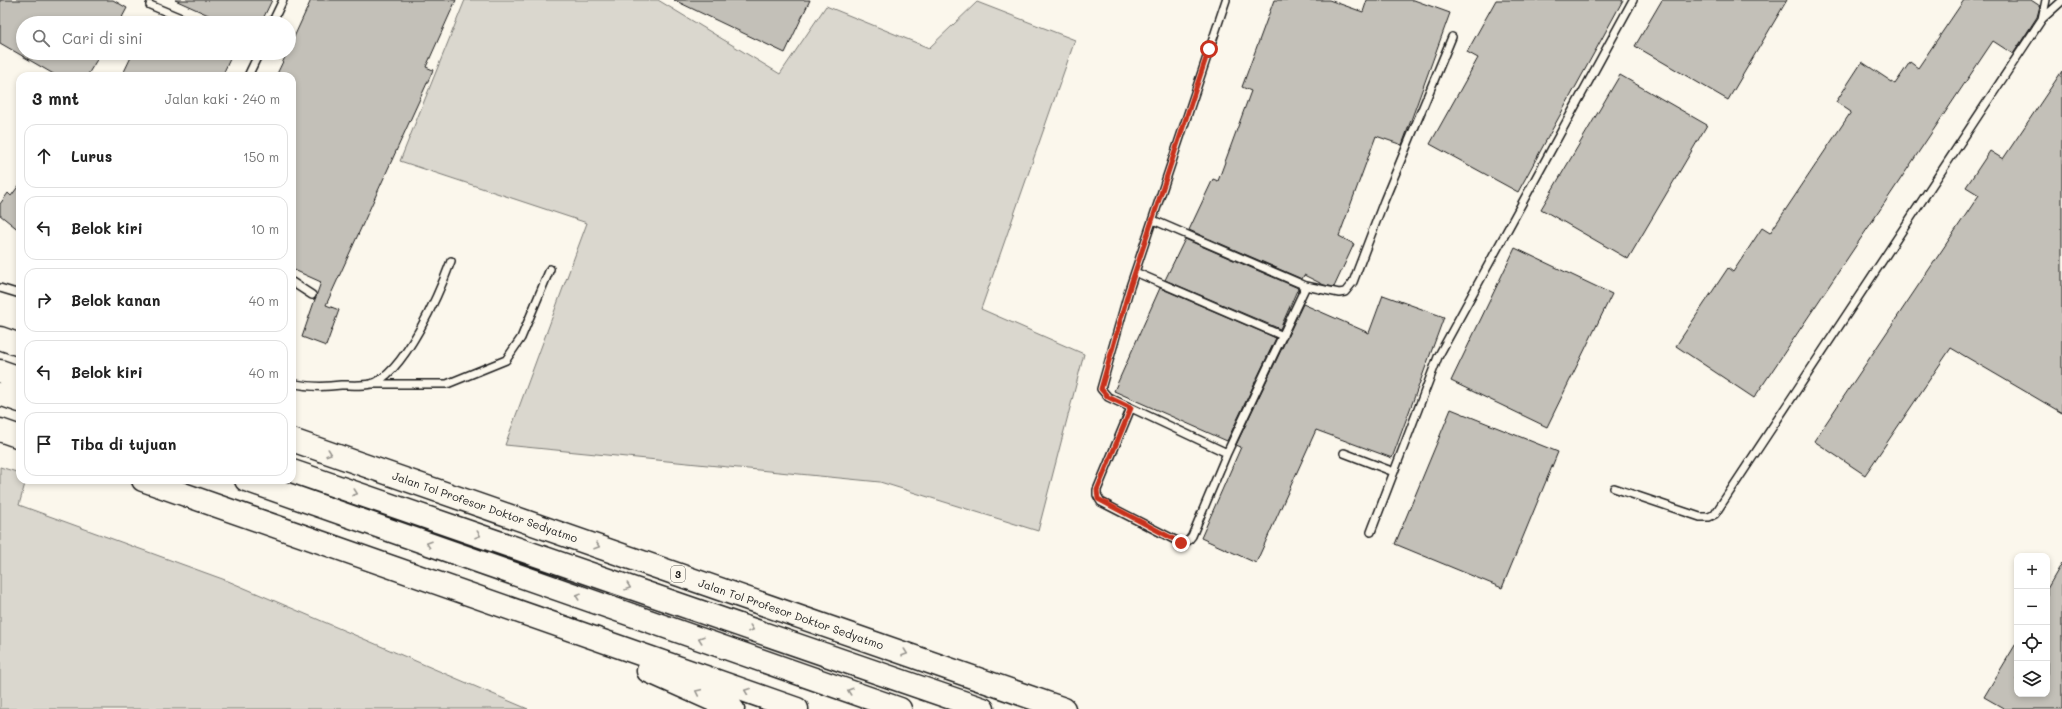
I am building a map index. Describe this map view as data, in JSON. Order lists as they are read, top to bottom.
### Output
{
  "streets": {
    "highway": ["Jalan Tol Profesor Doktor Sedyatmo", "3"]
  },
  "page": {
    "search": "Cari di sini",
    "heading": ["3 mnt", "Jalan kaki · 240 m"],
    "list": [
      ["Lurus", "150 m"],
      ["Belok kiri", "10 m"],
      ["Belok kanan", "40 m"],
      ["Belok kiri", "40 m"],
      "Tiba di tujuan"
    ],
    "map_buttons": ["+", "−"]
  }
}
